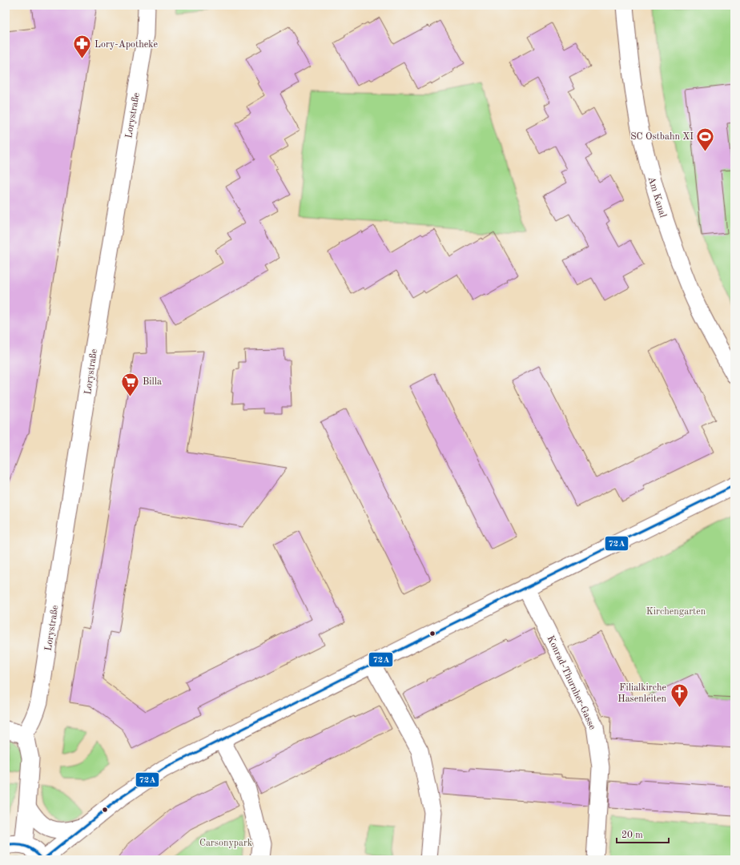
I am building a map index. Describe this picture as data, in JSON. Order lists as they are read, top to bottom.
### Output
{
  "streets": {
    "street": ["Lorystraße", "Am Kanal", "Konrad-Thurnher-Gasse"]
  },
  "parks": ["Kirchengarten", "Carsonypark"],
  "places": {
    "pharmacy": ["Lory-Apotheke"],
    "sports": ["SC Ostbahn XI"],
    "supermarket": ["Billa"],
    "church": ["Filialkirche Hasenleiten"]
  },
  "lines": ["transit line 72A"],
  "scale_bar": "20 m"
}
